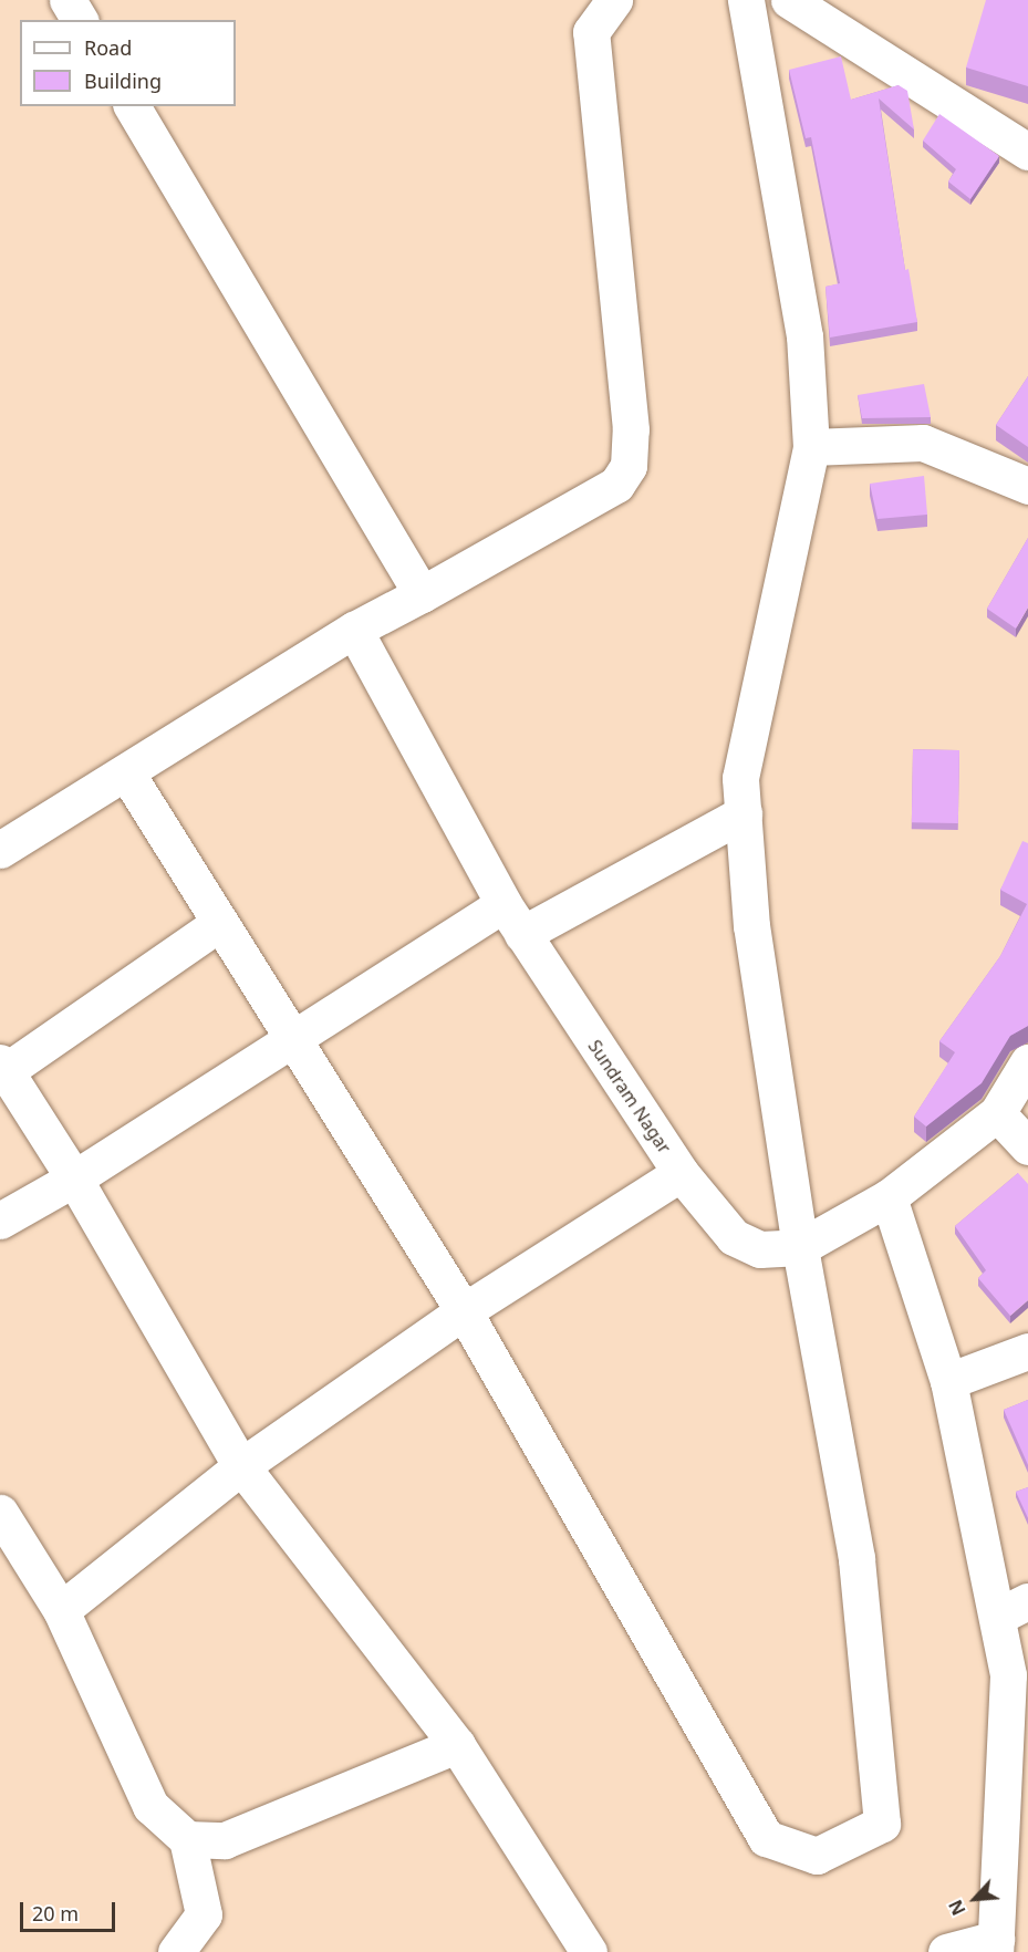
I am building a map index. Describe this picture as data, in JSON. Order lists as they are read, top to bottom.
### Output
{
  "streets": {
    "street": ["Sundram Nagar"]
  },
  "legend": ["Road", "Building"],
  "scale_bar": "20 m",
  "north": "bottom left"
}
